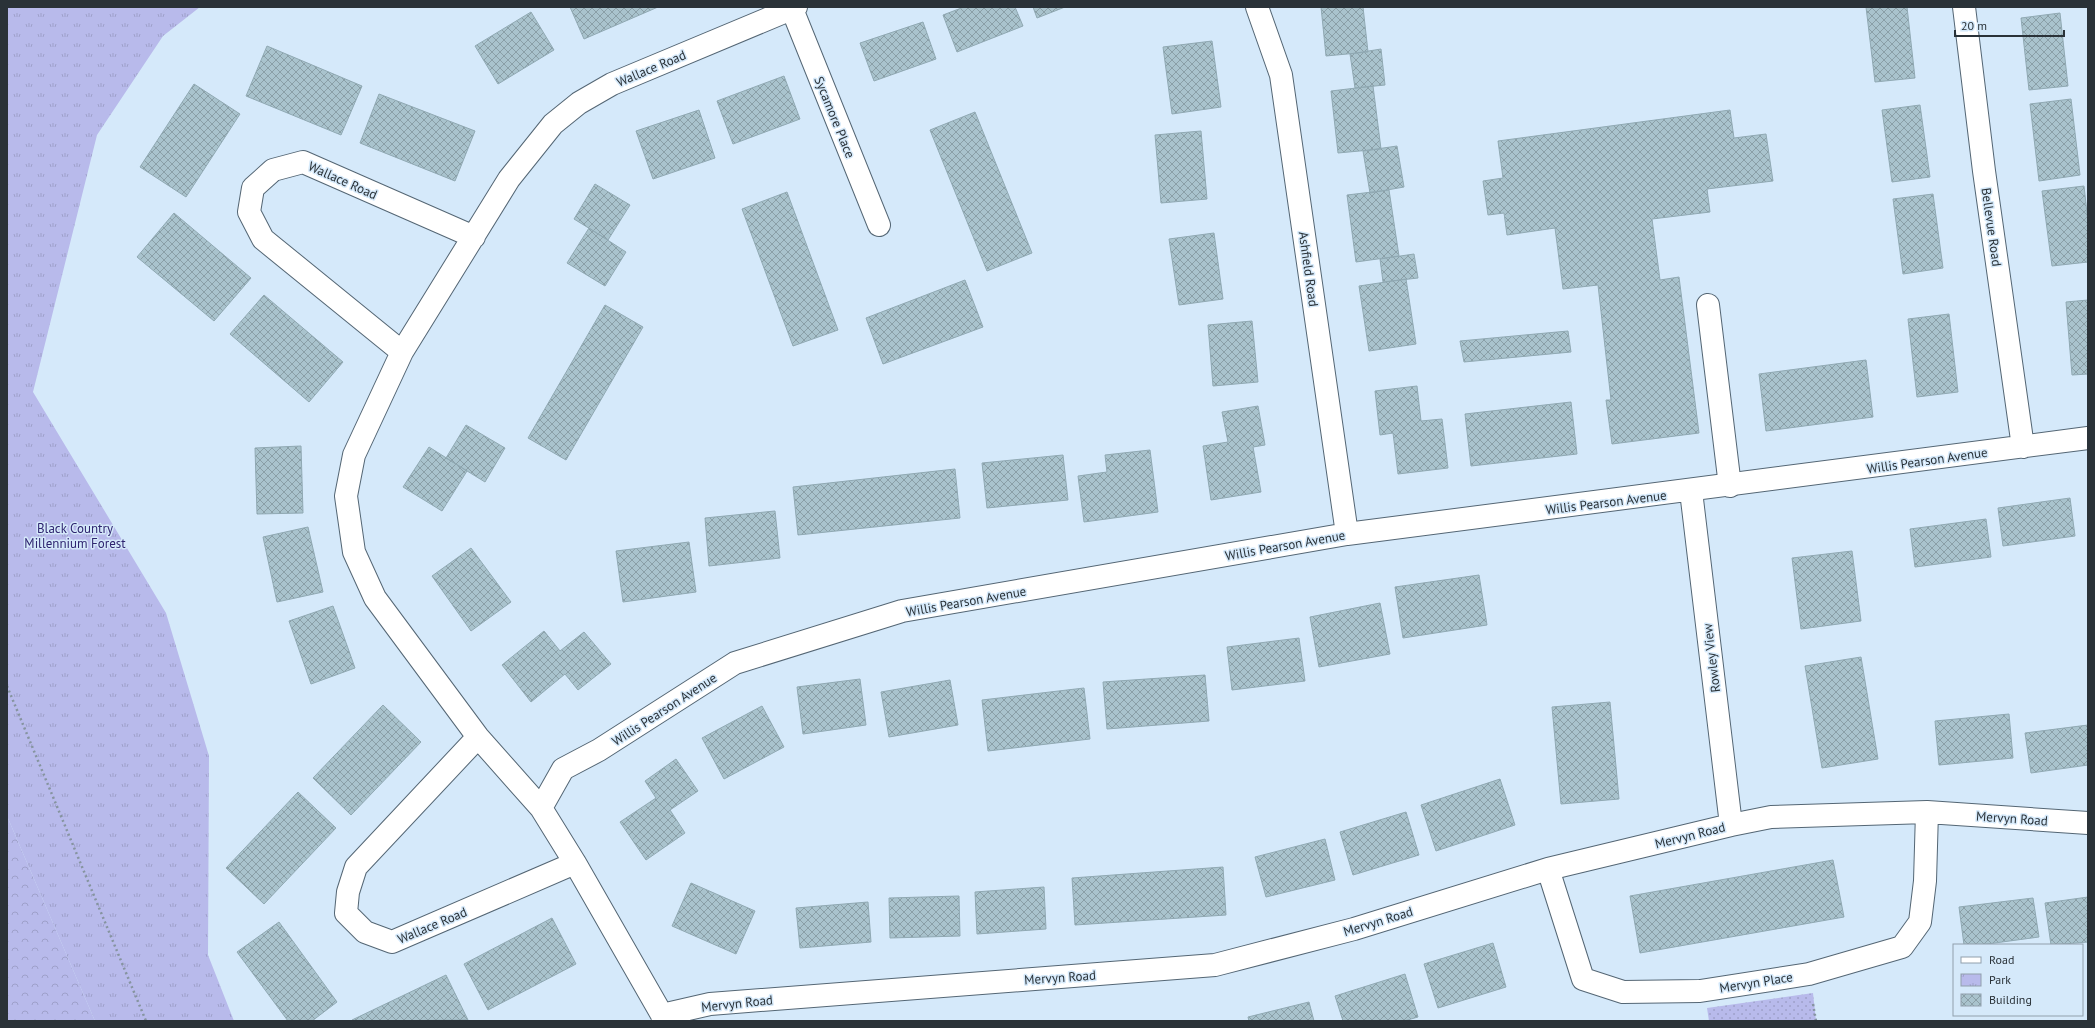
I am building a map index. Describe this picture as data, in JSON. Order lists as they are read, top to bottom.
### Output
{
  "streets": {
    "street": [
      "Wallace Road",
      "Sycamore Place",
      "Bellevue Road",
      "Ashfield Road",
      "Willis Pearson Avenue",
      "Rowley View",
      "Mervyn Road",
      "Mervyn Place"
    ]
  },
  "crossings": [
    ["Wallace Road", "Sycamore Place"],
    ["Wallace Road", "Willis Pearson Avenue"],
    ["Wallace Road", "Mervyn Road"],
    ["Bellevue Road", "Willis Pearson Avenue"],
    ["Ashfield Road", "Willis Pearson Avenue"],
    ["Willis Pearson Avenue", "Rowley View"],
    ["Rowley View", "Mervyn Road"],
    ["Mervyn Road", "Mervyn Place"]
  ],
  "parks": ["Black Country Millennium Forest"],
  "legend": ["Road", "Park", "Building"],
  "scale_bar": "20 m"
}
